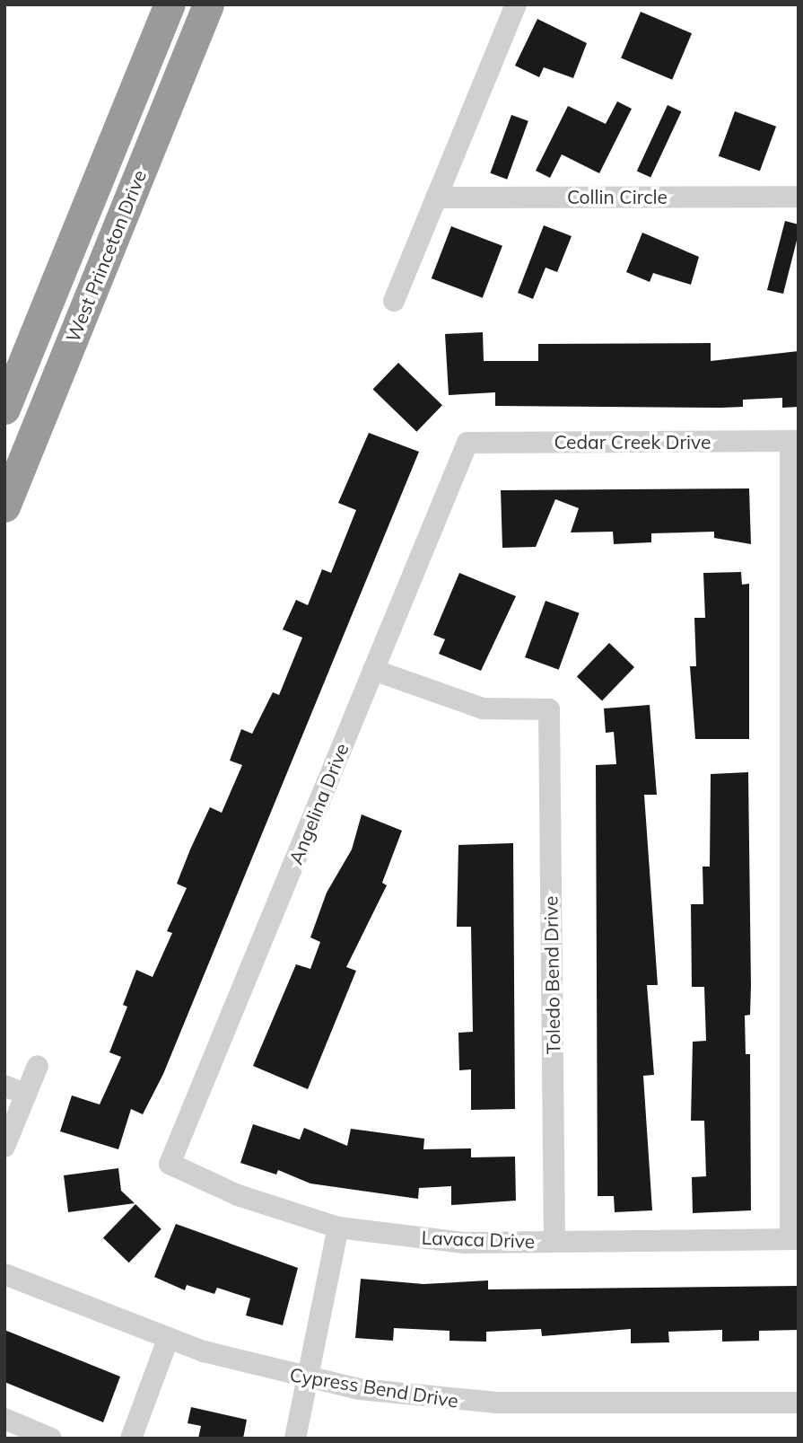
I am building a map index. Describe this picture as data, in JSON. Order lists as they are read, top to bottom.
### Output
{
  "streets": {
    "highway": ["West Princeton Drive"],
    "street": [
      "Collin Circle",
      "Cedar Creek Drive",
      "Angelina Drive",
      "Toledo Bend Drive",
      "Lavaca Drive",
      "Cypress Bend Drive"
    ]
  },
  "crossings": [
    ["Cedar Creek Drive", "Angelina Drive"],
    ["Angelina Drive", "Toledo Bend Drive"],
    ["Angelina Drive", "Lavaca Drive"],
    ["Toledo Bend Drive", "Lavaca Drive"]
  ]
}
